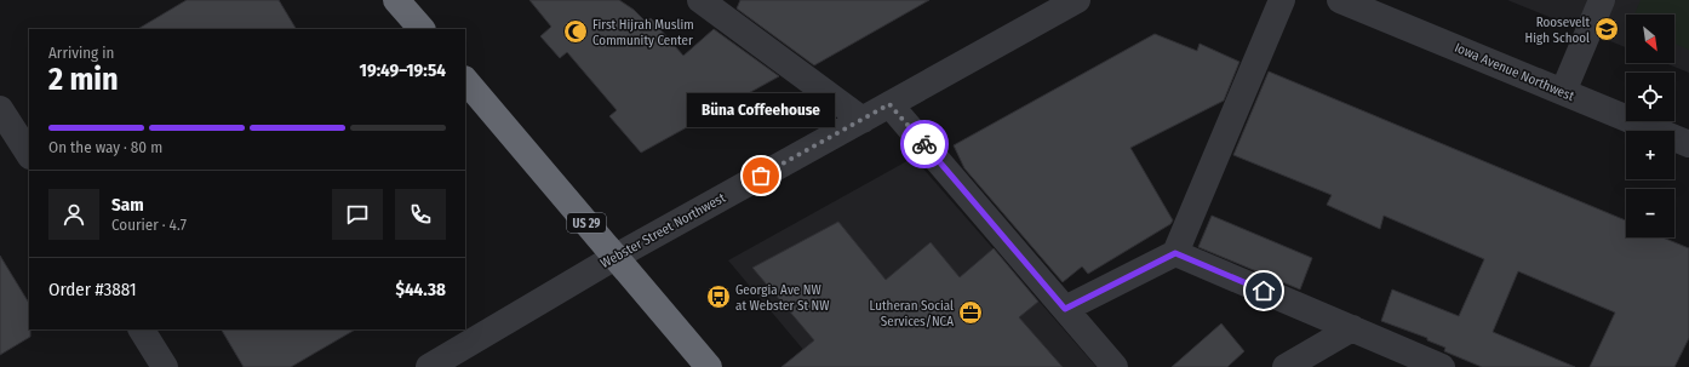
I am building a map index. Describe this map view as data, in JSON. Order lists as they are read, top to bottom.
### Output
{
  "streets": {
    "highway": ["US 29"],
    "street": ["Iowa Avenue Northwest", "Webster Street Northwest"]
  },
  "crossings": [
    ["US 29", "Webster Street Northwest"]
  ],
  "places": {
    "school or university": ["Roosevelt High School"],
    "mosque": ["First Hijrah Muslim Community Center"],
    "other": ["Büna Coffeehouse"],
    "bus stop": ["Georgia Ave NW at Webster St NW"],
    "office": ["Lutheran Social Services/NCA"]
  },
  "north": "bottom right",
  "page": {
    "map_buttons": ["+", "−"],
    "heading": ["2 min", "Arriving in", "19:49–19:54"],
    "panel": [
      "Sam",
      "Courier · 4.7",
      "Order #3881",
      "$44.38"
    ],
    "bubble": "Büna Coffeehouse",
    "bar": "On the way · 80 m"
  }
}
